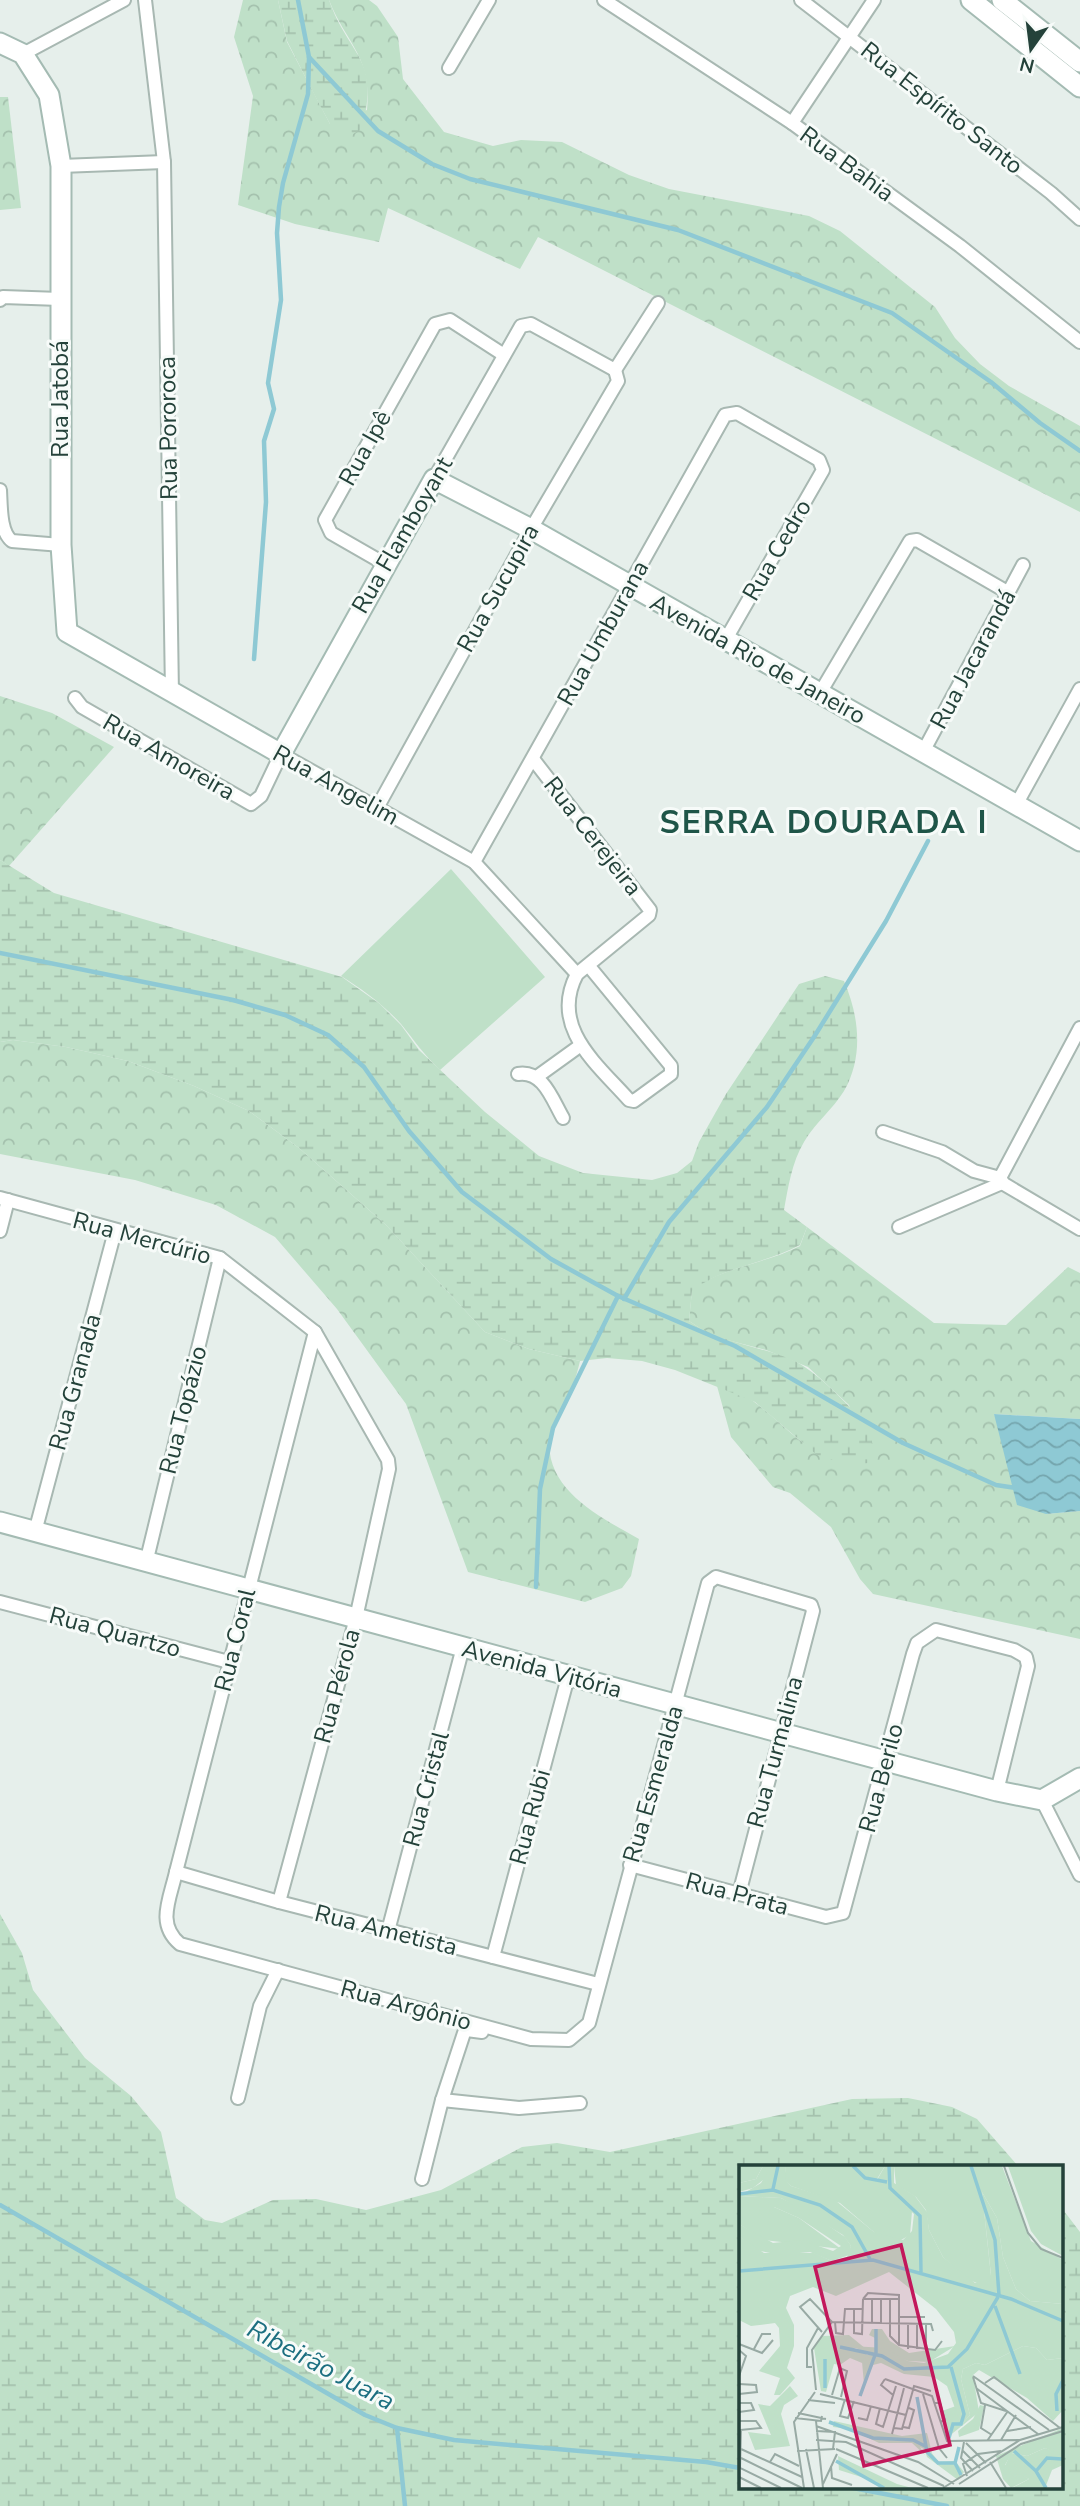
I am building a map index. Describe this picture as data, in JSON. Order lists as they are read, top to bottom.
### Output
{
  "streets": {
    "street": [
      "Rua Espírito Santo",
      "Rua Bahia",
      "Rua Jatobá",
      "Rua Pororoca",
      "Rua Ipê",
      "Rua Flamboyant",
      "Rua Cedro",
      "Rua Sucupira",
      "Rua Umburana",
      "Avenida Rio de Janeiro",
      "Rua Jacarandá",
      "Rua Amoreira",
      "Rua Angelim",
      "Rua Cerejeira",
      "Rua Mercúrio",
      "Rua Granada",
      "Rua Topázio",
      "Rua Quartzo",
      "Rua Coral",
      "Avenida Vitória",
      "Rua Pérola",
      "Rua Turmalina",
      "Rua Berilo",
      "Rua Esmeralda",
      "Rua Cristal",
      "Rua Rubi",
      "Rua Prata",
      "Rua Ametista",
      "Rua Argônio"
    ]
  },
  "crossings": [
    ["Rua Jatobá", "Rua Angelim"],
    ["Rua Pororoca", "Rua Angelim"],
    ["Rua Ipê", "Rua Flamboyant"],
    ["Rua Flamboyant", "Rua Sucupira"],
    ["Rua Flamboyant", "Avenida Rio de Janeiro"],
    ["Rua Flamboyant", "Rua Amoreira"],
    ["Rua Flamboyant", "Rua Angelim"],
    ["Rua Cedro", "Rua Umburana"],
    ["Rua Cedro", "Avenida Rio de Janeiro"],
    ["Rua Sucupira", "Avenida Rio de Janeiro"],
    ["Rua Sucupira", "Rua Angelim"],
    ["Rua Umburana", "Avenida Rio de Janeiro"],
    ["Rua Umburana", "Rua Angelim"],
    ["Rua Umburana", "Rua Cerejeira"],
    ["Avenida Rio de Janeiro", "Rua Jacarandá"],
    ["Rua Amoreira", "Rua Angelim"],
    ["Rua Mercúrio", "Rua Granada"],
    ["Rua Mercúrio", "Rua Topázio"],
    ["Rua Mercúrio", "Rua Coral"],
    ["Rua Mercúrio", "Rua Pérola"],
    ["Rua Granada", "Avenida Vitória"],
    ["Rua Topázio", "Avenida Vitória"],
    ["Rua Quartzo", "Rua Coral"],
    ["Rua Coral", "Avenida Vitória"],
    ["Rua Coral", "Rua Ametista"],
    ["Rua Coral", "Rua Argônio"],
    ["Avenida Vitória", "Rua Pérola"],
    ["Avenida Vitória", "Rua Turmalina"],
    ["Avenida Vitória", "Rua Berilo"],
    ["Avenida Vitória", "Rua Esmeralda"],
    ["Avenida Vitória", "Rua Cristal"],
    ["Avenida Vitória", "Rua Rubi"],
    ["Rua Pérola", "Rua Ametista"],
    ["Rua Turmalina", "Rua Esmeralda"],
    ["Rua Turmalina", "Rua Prata"],
    ["Rua Berilo", "Rua Prata"],
    ["Rua Esmeralda", "Rua Prata"],
    ["Rua Esmeralda", "Rua Ametista"],
    ["Rua Esmeralda", "Rua Argônio"],
    ["Rua Cristal", "Rua Ametista"],
    ["Rua Rubi", "Rua Ametista"],
    ["Rua Ametista", "Rua Argônio"]
  ],
  "districts": ["SERRA DOURADA I"],
  "water": ["Ribeirão Juara"],
  "north": "bottom"
}
